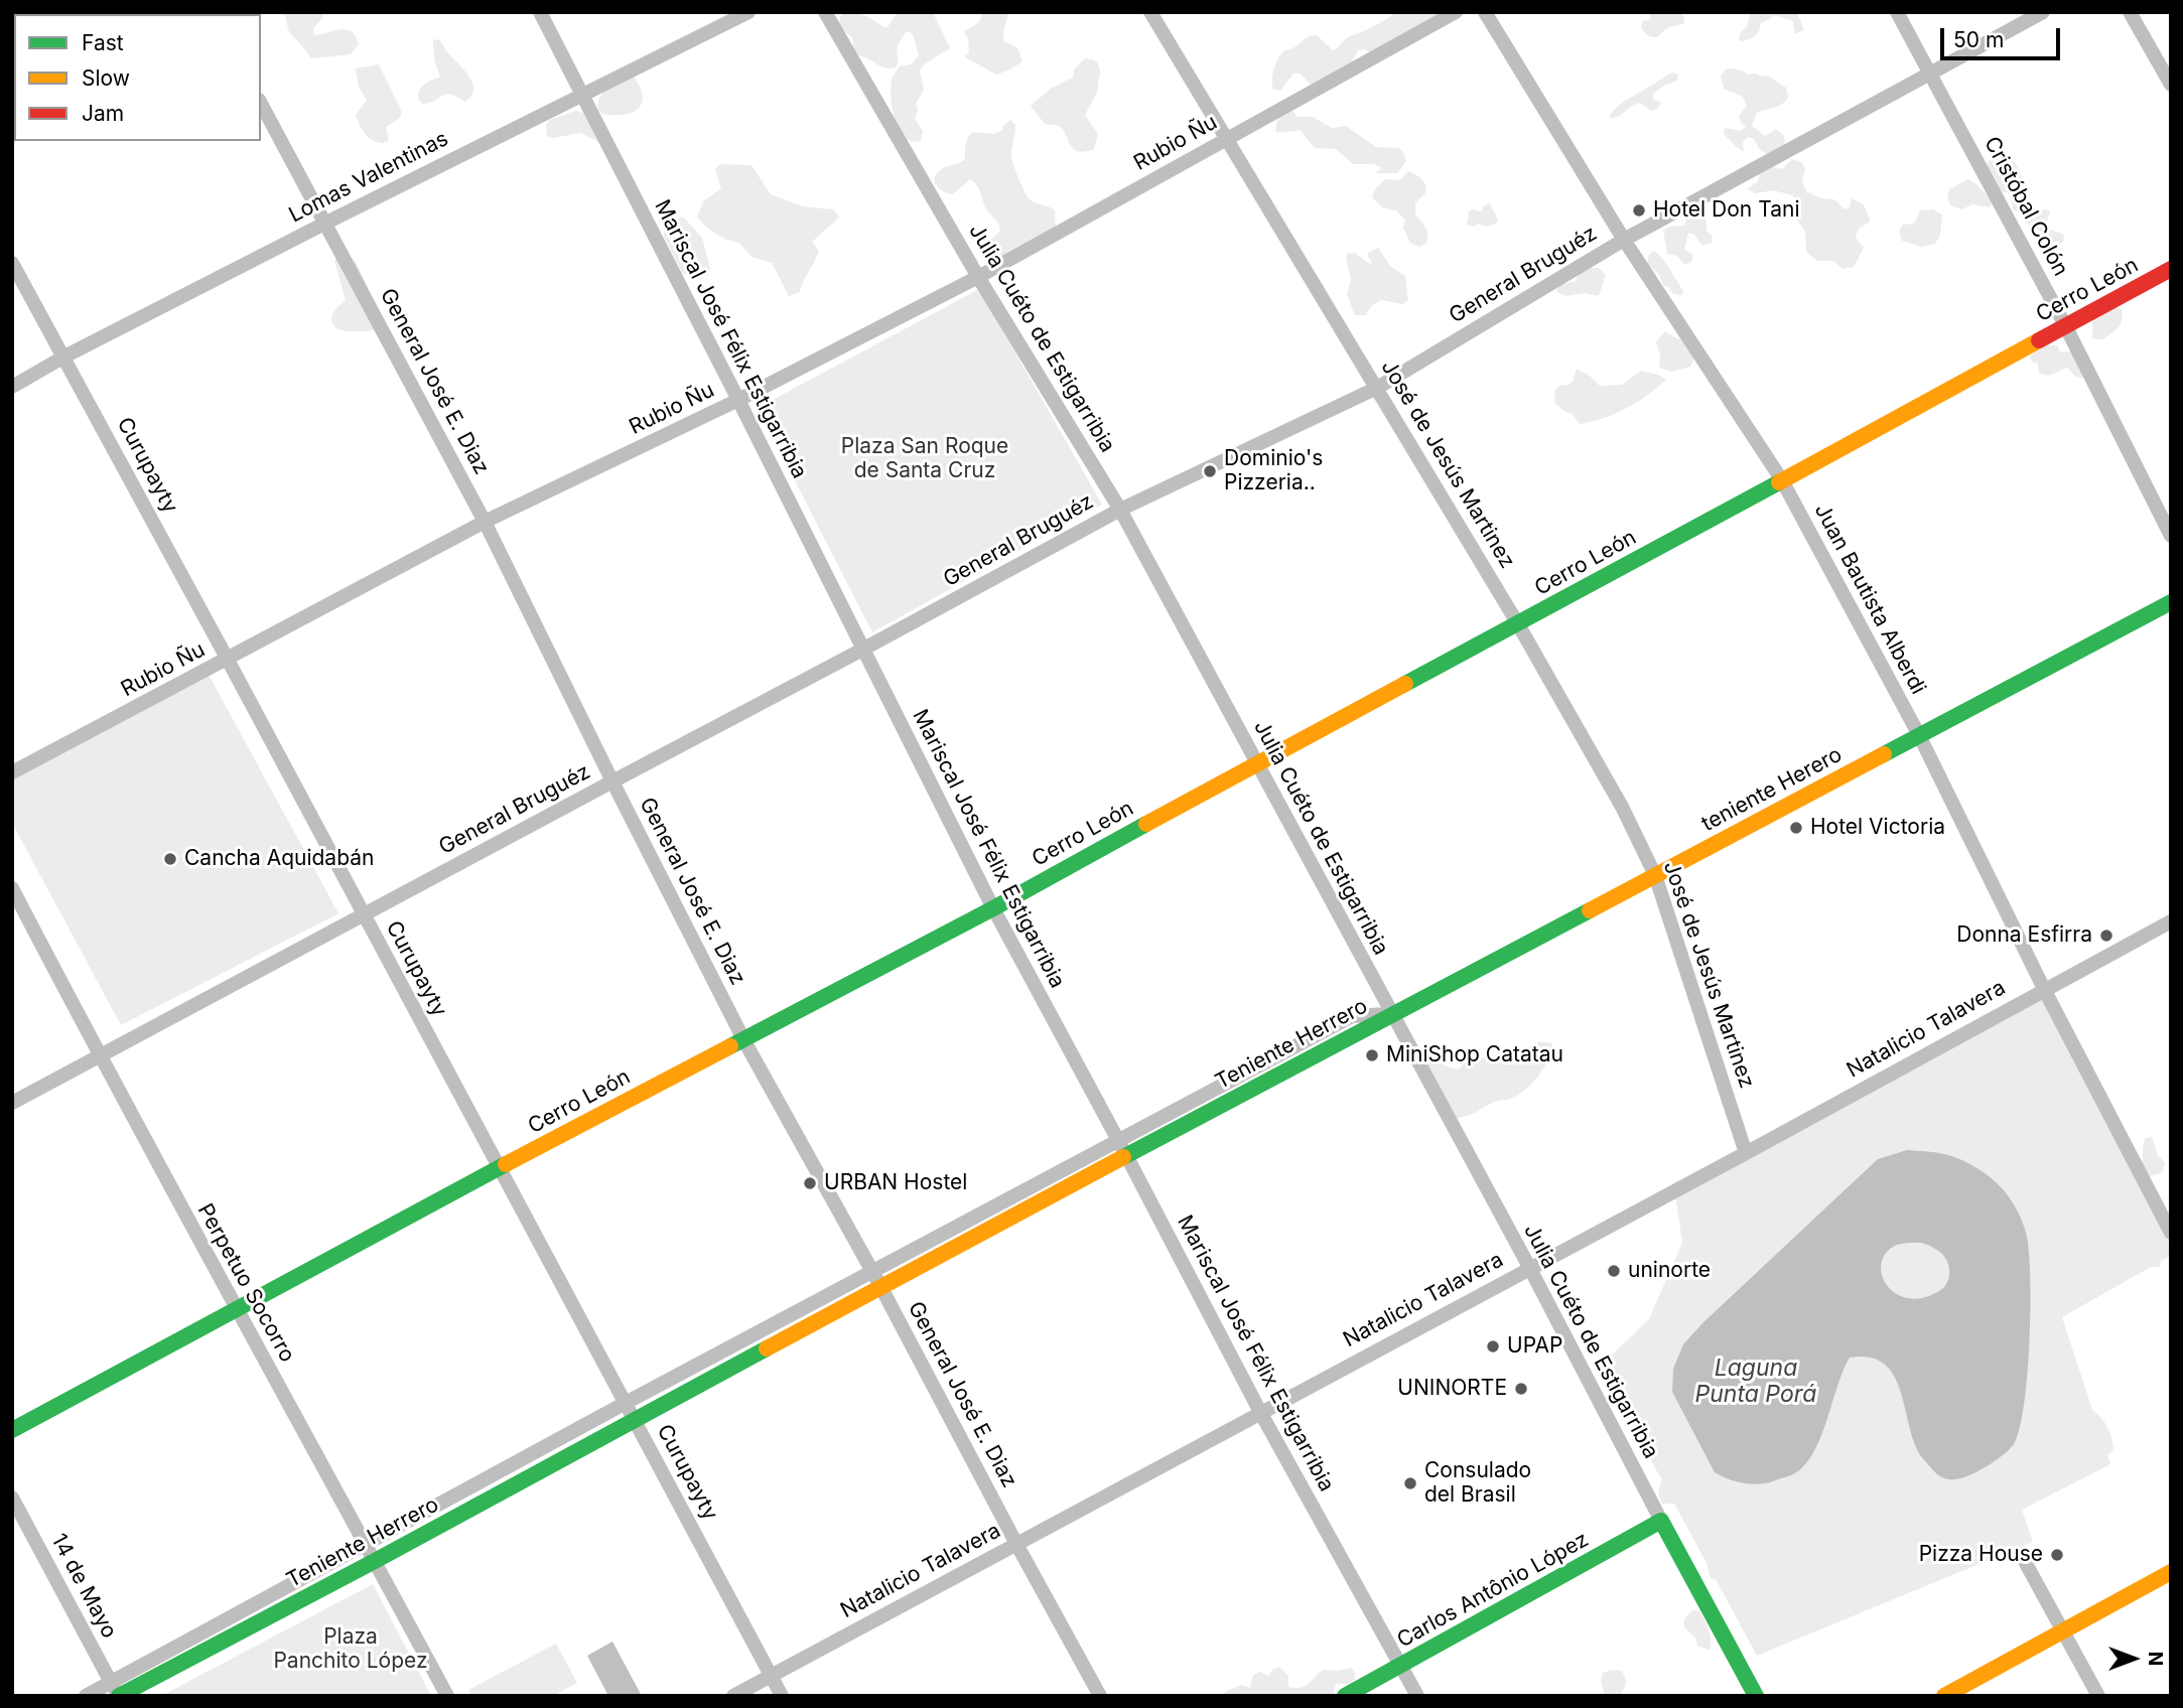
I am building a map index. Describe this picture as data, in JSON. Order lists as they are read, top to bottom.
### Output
{
  "streets": {
    "street": [
      "Rubio Ñu",
      "Lomas Valentinas",
      "Cristóbal Colón",
      "General Bruguéz",
      "Cerro León",
      "Julia Cuéto de Estigarribia",
      "Mariscal José Félix Estigarribia",
      "General José E. Diaz",
      "José de Jesús Martinez",
      "Curupayty",
      "Juan Bautista Alberdi",
      "teniente Herero",
      "Natalicio Talavera",
      "Teniente Herrero",
      "Perpetuo Socorro",
      "14 de Mayo",
      "Carlos Antônio López"
    ]
  },
  "crossings": [
    ["Rubio Ñu", "Julia Cuéto de Estigarribia"],
    ["Rubio Ñu", "Mariscal José Félix Estigarribia"],
    ["Rubio Ñu", "General José E. Diaz"],
    ["Rubio Ñu", "José de Jesús Martinez"],
    ["Rubio Ñu", "Curupayty"],
    ["Lomas Valentinas", "Mariscal José Félix Estigarribia"],
    ["Lomas Valentinas", "General José E. Diaz"],
    ["Lomas Valentinas", "Curupayty"],
    ["Cristóbal Colón", "General Bruguéz"],
    ["Cristóbal Colón", "Cerro León"],
    ["General Bruguéz", "Julia Cuéto de Estigarribia"],
    ["General Bruguéz", "Mariscal José Félix Estigarribia"],
    ["General Bruguéz", "General José E. Diaz"],
    ["General Bruguéz", "José de Jesús Martinez"],
    ["General Bruguéz", "Curupayty"],
    ["General Bruguéz", "Juan Bautista Alberdi"],
    ["General Bruguéz", "Perpetuo Socorro"],
    ["Cerro León", "Julia Cuéto de Estigarribia"],
    ["Cerro León", "Mariscal José Félix Estigarribia"],
    ["Cerro León", "General José E. Diaz"],
    ["Cerro León", "José de Jesús Martinez"],
    ["Cerro León", "Curupayty"],
    ["Cerro León", "Juan Bautista Alberdi"],
    ["Cerro León", "Perpetuo Socorro"],
    ["Julia Cuéto de Estigarribia", "teniente Herero"],
    ["Julia Cuéto de Estigarribia", "Natalicio Talavera"],
    ["Julia Cuéto de Estigarribia", "Teniente Herrero"],
    ["Julia Cuéto de Estigarribia", "Carlos Antônio López"],
    ["Mariscal José Félix Estigarribia", "Natalicio Talavera"],
    ["Mariscal José Félix Estigarribia", "Teniente Herrero"],
    ["Mariscal José Félix Estigarribia", "Carlos Antônio López"],
    ["General José E. Diaz", "Natalicio Talavera"],
    ["General José E. Diaz", "Teniente Herrero"],
    ["José de Jesús Martinez", "teniente Herero"],
    ["José de Jesús Martinez", "Natalicio Talavera"],
    ["Curupayty", "Natalicio Talavera"],
    ["Curupayty", "Teniente Herrero"],
    ["Juan Bautista Alberdi", "teniente Herero"],
    ["Juan Bautista Alberdi", "Natalicio Talavera"],
    ["teniente Herero", "Teniente Herrero"],
    ["Teniente Herrero", "Perpetuo Socorro"],
    ["Teniente Herrero", "14 de Mayo"]
  ],
  "water": ["Laguna Punta Porá"],
  "parks": ["Plaza San Roque de Santa Cruz", "Plaza Panchito López"],
  "places": [
    "Hotel Don Tani",
    "Dominio's Pizzeria..",
    "Hotel Victoria",
    "Cancha Aquidabán",
    "Donna Esfirra",
    "MiniShop Catatau",
    "URBAN Hostel",
    "uninorte",
    "UPAP",
    "UNINORTE",
    "Consulado del Brasil",
    "Pizza House"
  ],
  "legend": ["Fast", "Slow", "Jam"],
  "scale_bar": "50 m",
  "north": "right"
}
